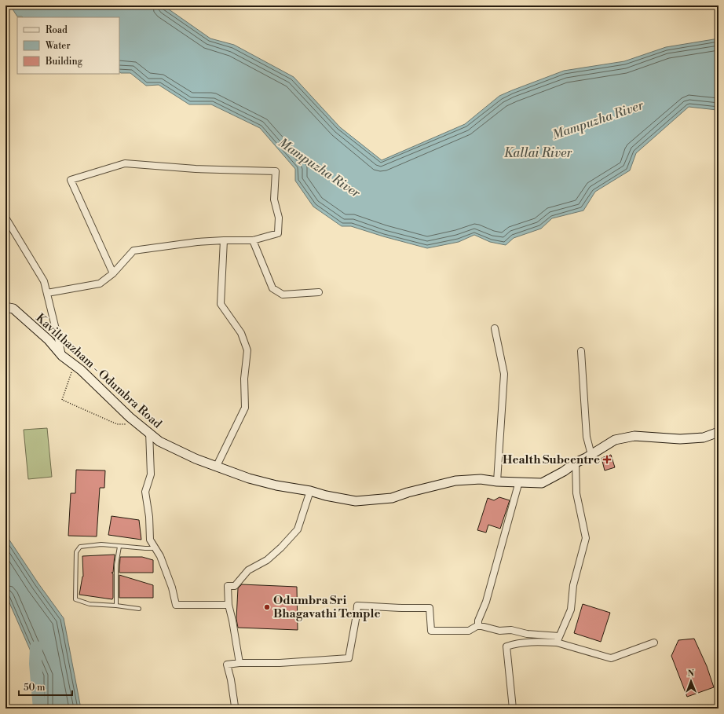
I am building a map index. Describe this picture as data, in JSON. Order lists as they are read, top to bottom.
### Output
{
  "streets": {
    "main road": ["Kavilthazham - Odumbra Road"]
  },
  "water": ["Mampuzha River", "Kallai River"],
  "places": {
    "health": ["Health Subcentre"],
    "other": ["Odumbra Sri Bhagavathi Temple"]
  },
  "legend": ["Road", "Water", "Building"],
  "scale_bar": "50 m",
  "north": "top"
}
